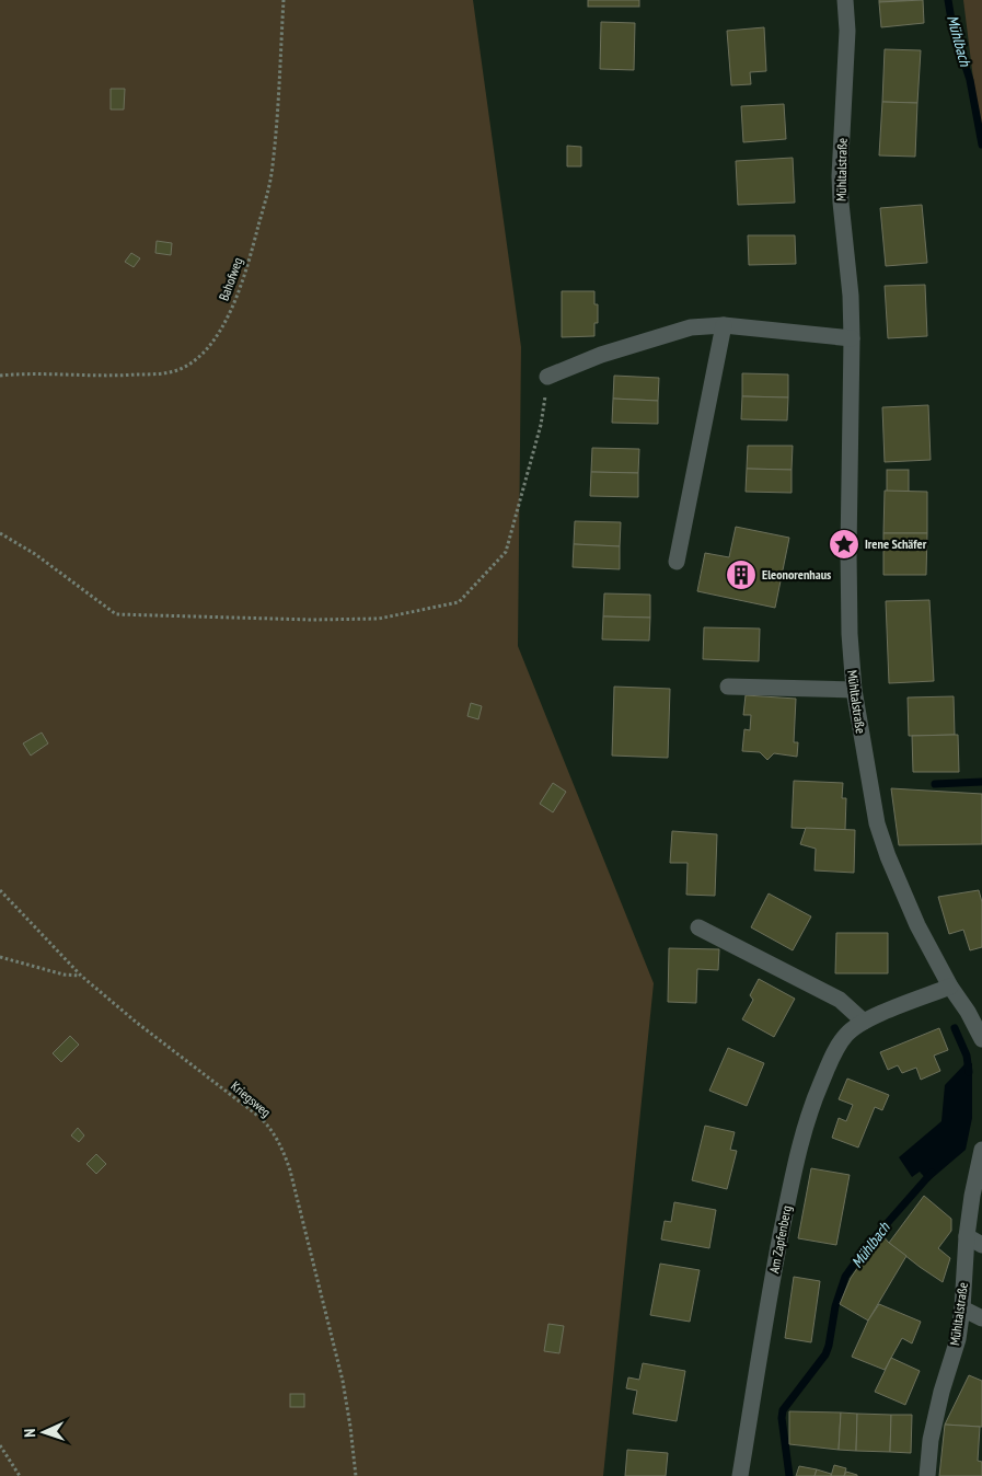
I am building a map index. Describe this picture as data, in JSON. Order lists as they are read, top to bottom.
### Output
{
  "streets": {
    "street": ["Mühltalstraße", "Am Zapfenberg"],
    "path": ["Bahofweg", "Kriegsweg"]
  },
  "crossings": [
    ["Mühltalstraße", "Am Zapfenberg"]
  ],
  "water": ["Mühlbach"],
  "places": {
    "place": ["Irene Schäfer"],
    "building": ["Eleonorenhaus"]
  },
  "north": "left"
}
